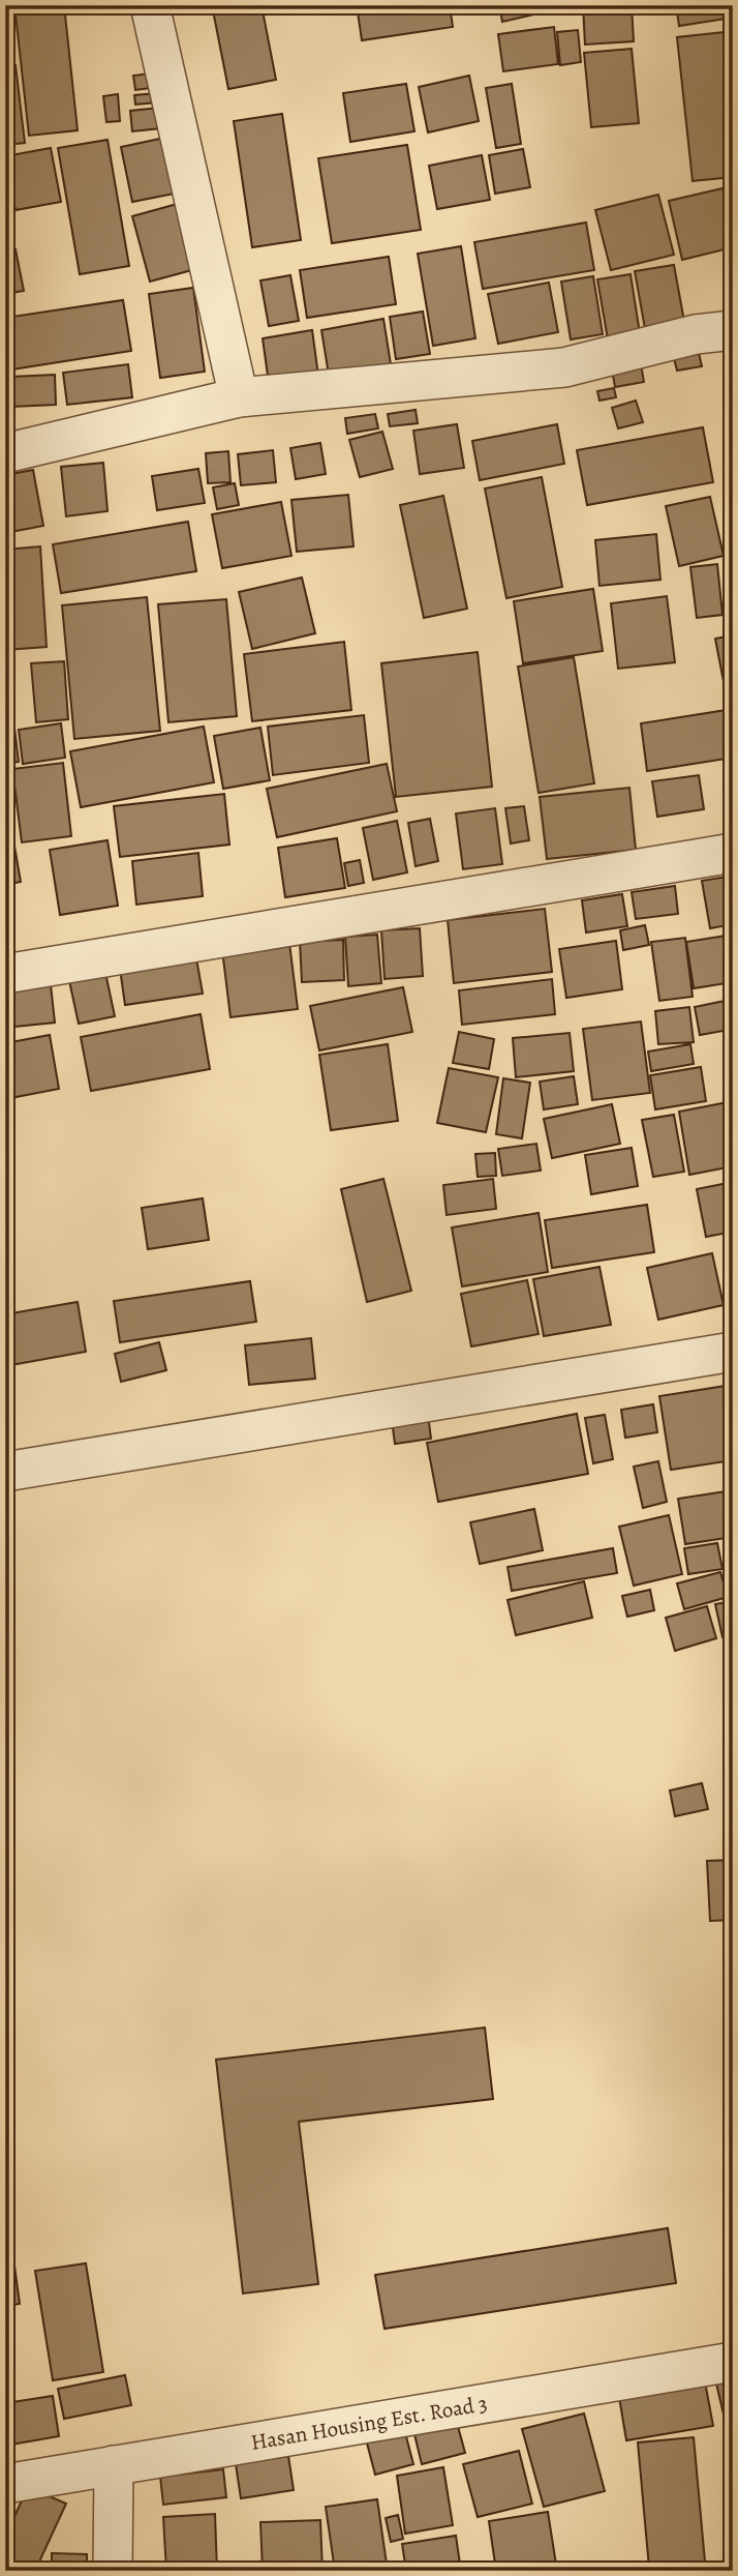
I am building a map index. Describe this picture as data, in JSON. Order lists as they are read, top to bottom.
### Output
{
  "streets": {
    "street": ["Hasan Housing Est. Road 3"]
  }
}
